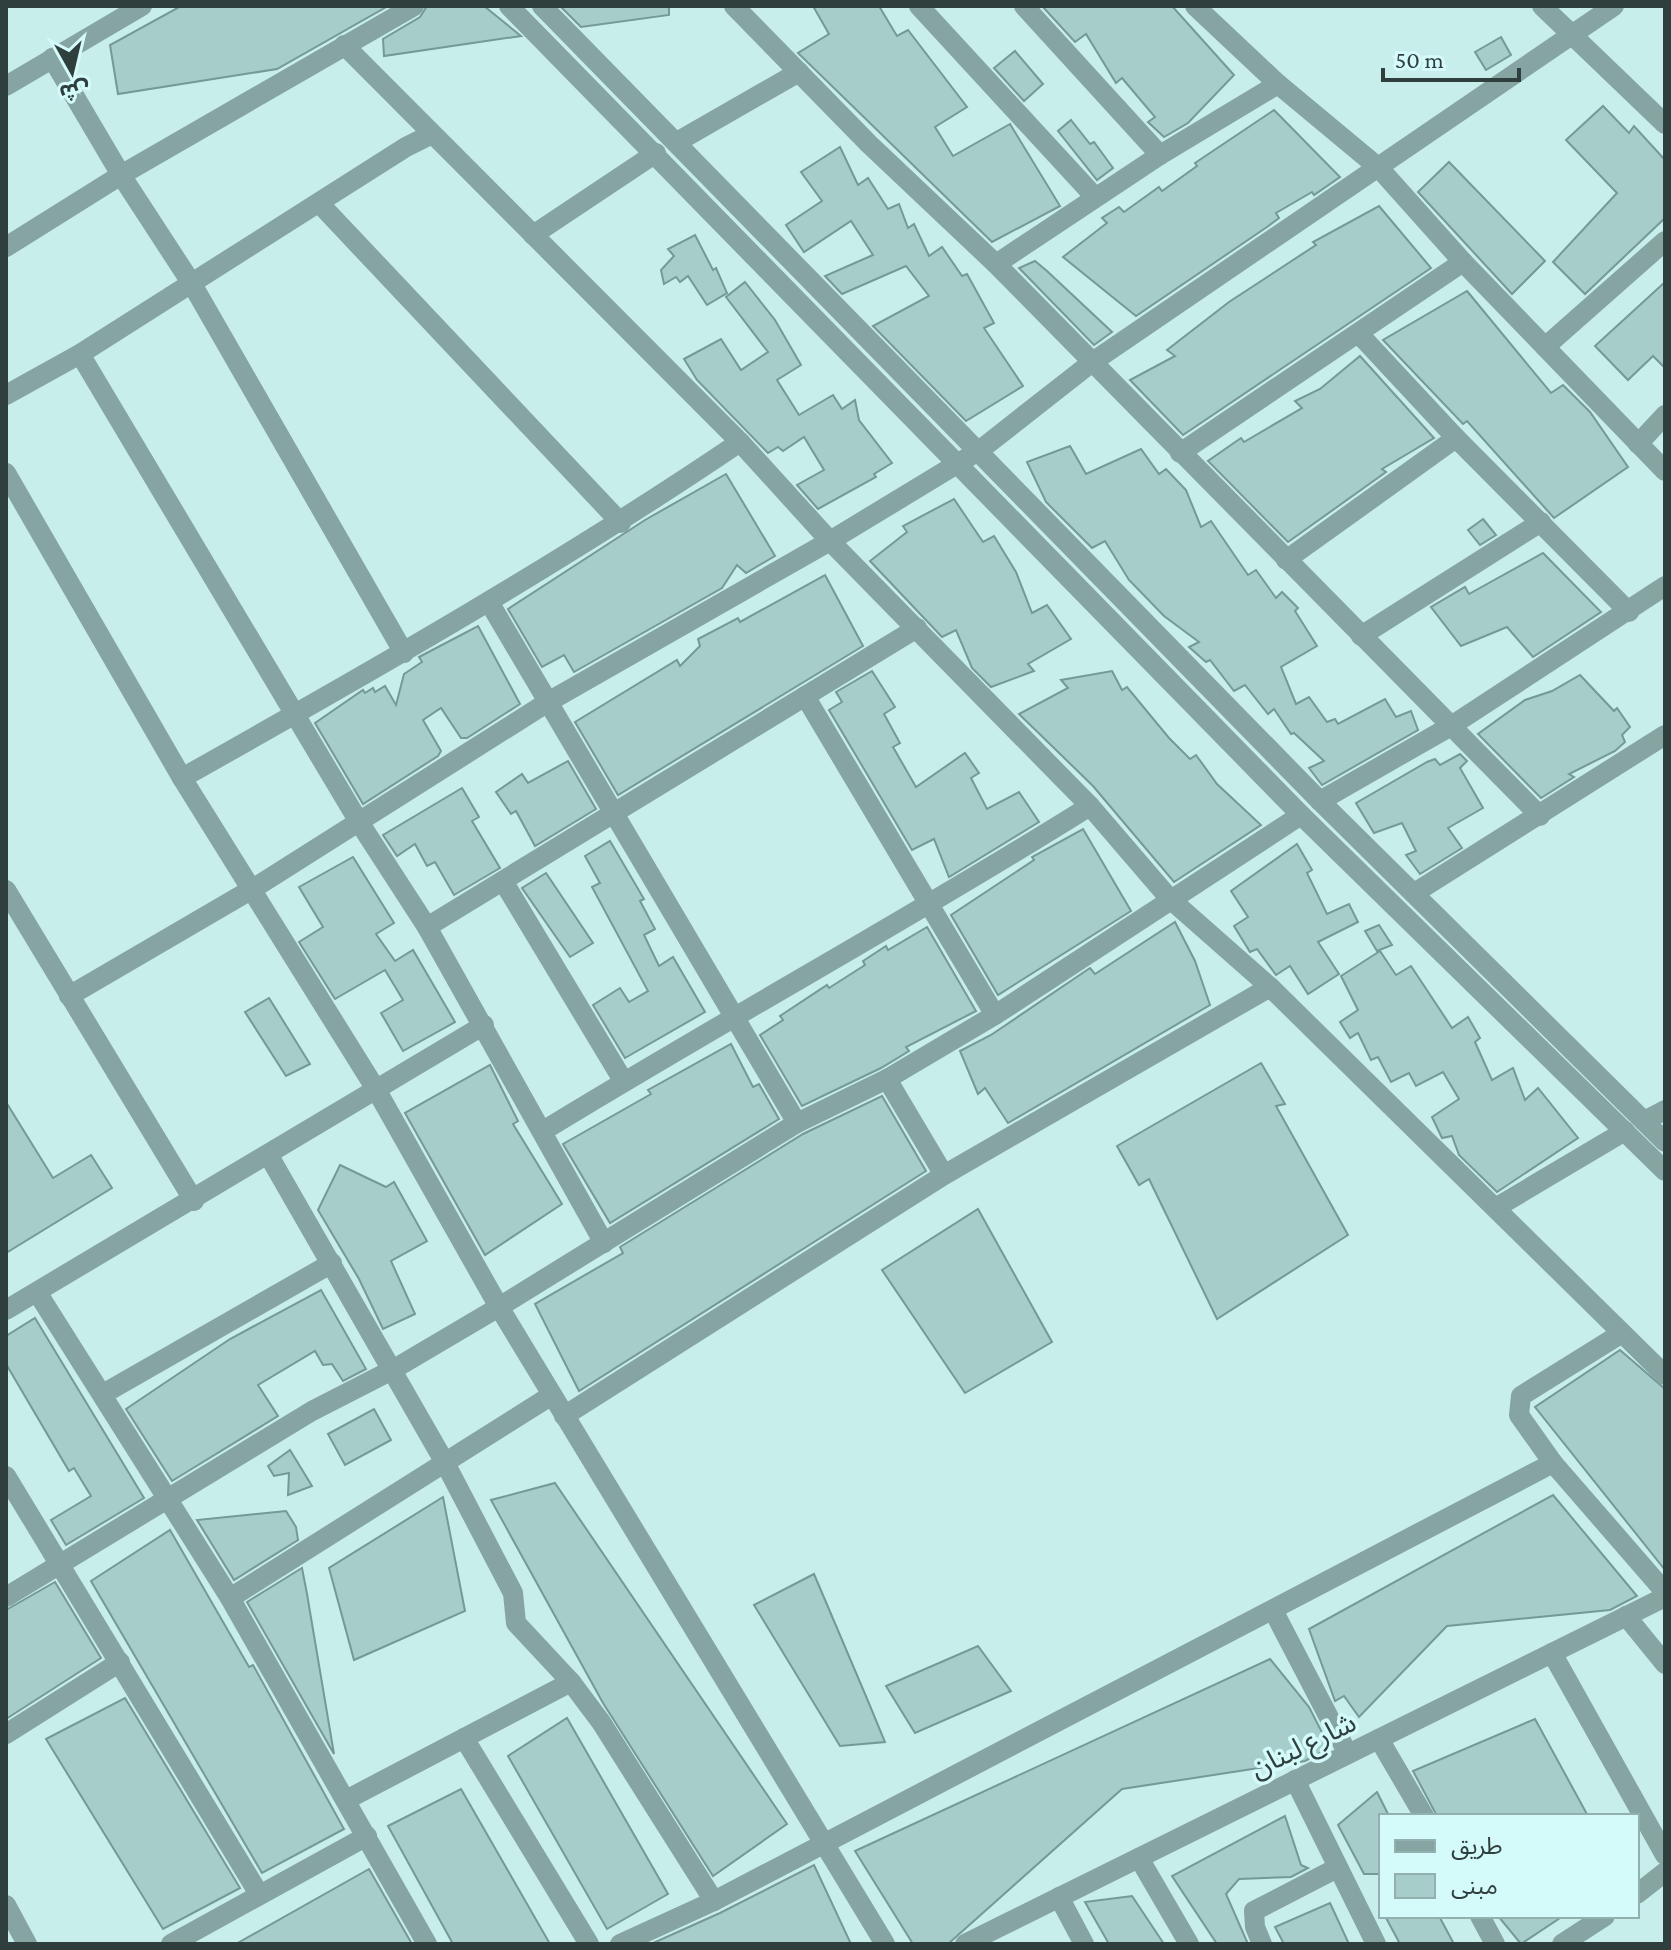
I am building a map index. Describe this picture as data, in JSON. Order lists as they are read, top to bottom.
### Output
{
  "streets": {
    "street": ["شارع لبنان"]
  },
  "legend": ["طريق", "مبنى"],
  "scale_bar": "50 m",
  "north": "bottom"
}
